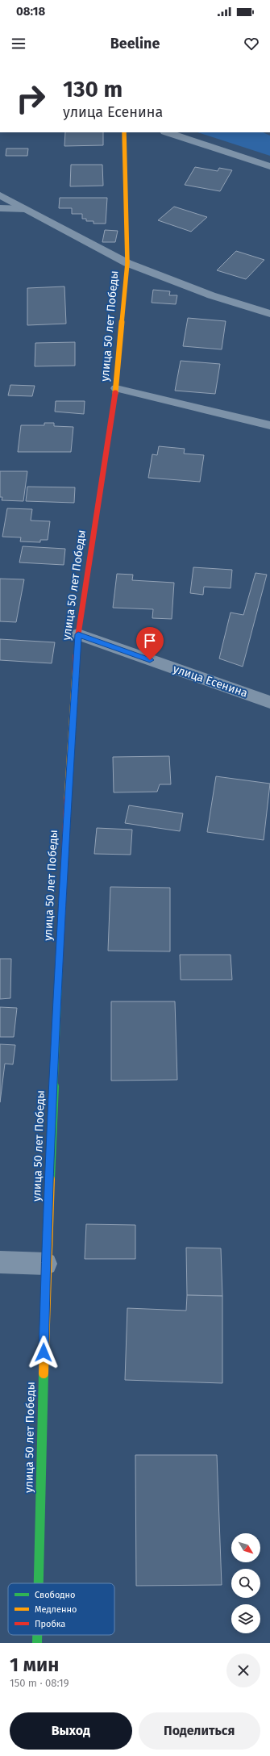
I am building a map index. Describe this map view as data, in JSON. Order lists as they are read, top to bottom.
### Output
{
  "streets": {
    "street": ["улица 50 лет Победы", "улица Есенина"]
  },
  "crossings": [
    ["улица 50 лет Победы", "улица Есенина"]
  ],
  "legend": ["Свободно", "Медленно", "Пробка"],
  "north": "bottom right",
  "page": {
    "status": "08:18",
    "header": "Beeline",
    "turn": ["130 m", "улица Есенина"],
    "heading": ["1 мин", "150 m · 08:19"],
    "buttons": ["Выход", "Поделиться"]
  }
}
